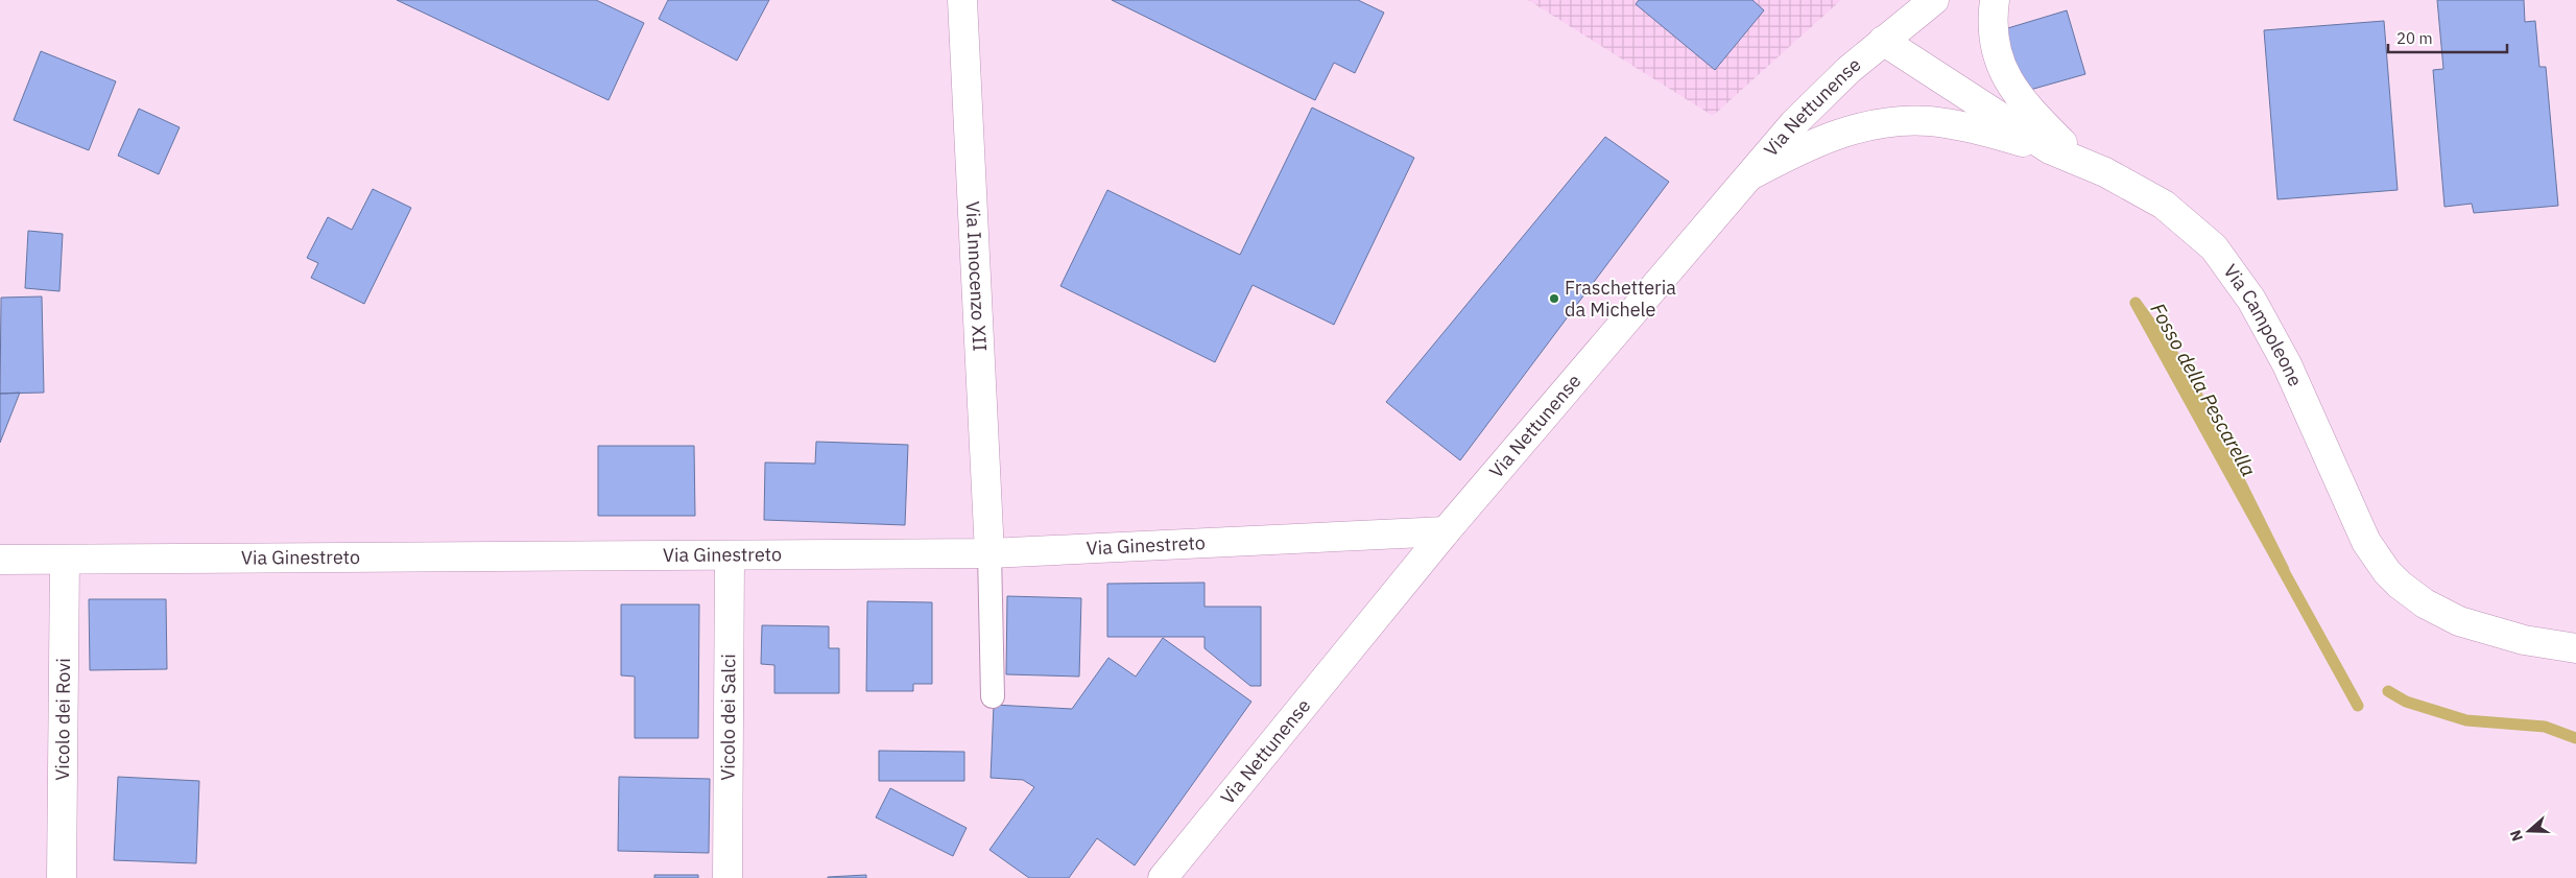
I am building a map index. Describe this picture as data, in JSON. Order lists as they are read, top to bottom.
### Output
{
  "streets": {
    "street": [
      "Via Nettunense",
      "Via Innocenzo XII",
      "Via Campoleone",
      "Via Ginestreto",
      "Vicolo dei Salci",
      "Vicolo dei Rovi"
    ]
  },
  "crossings": [
    ["Via Nettunense", "Via Campoleone"],
    ["Via Nettunense", "Via Ginestreto"],
    ["Via Innocenzo XII", "Via Ginestreto"],
    ["Via Ginestreto", "Vicolo dei Salci"],
    ["Via Ginestreto", "Vicolo dei Rovi"]
  ],
  "water": ["Fosso della Pescarella"],
  "places": ["Fraschetteria da Michele"],
  "scale_bar": "20 m",
  "north": "left"
}
